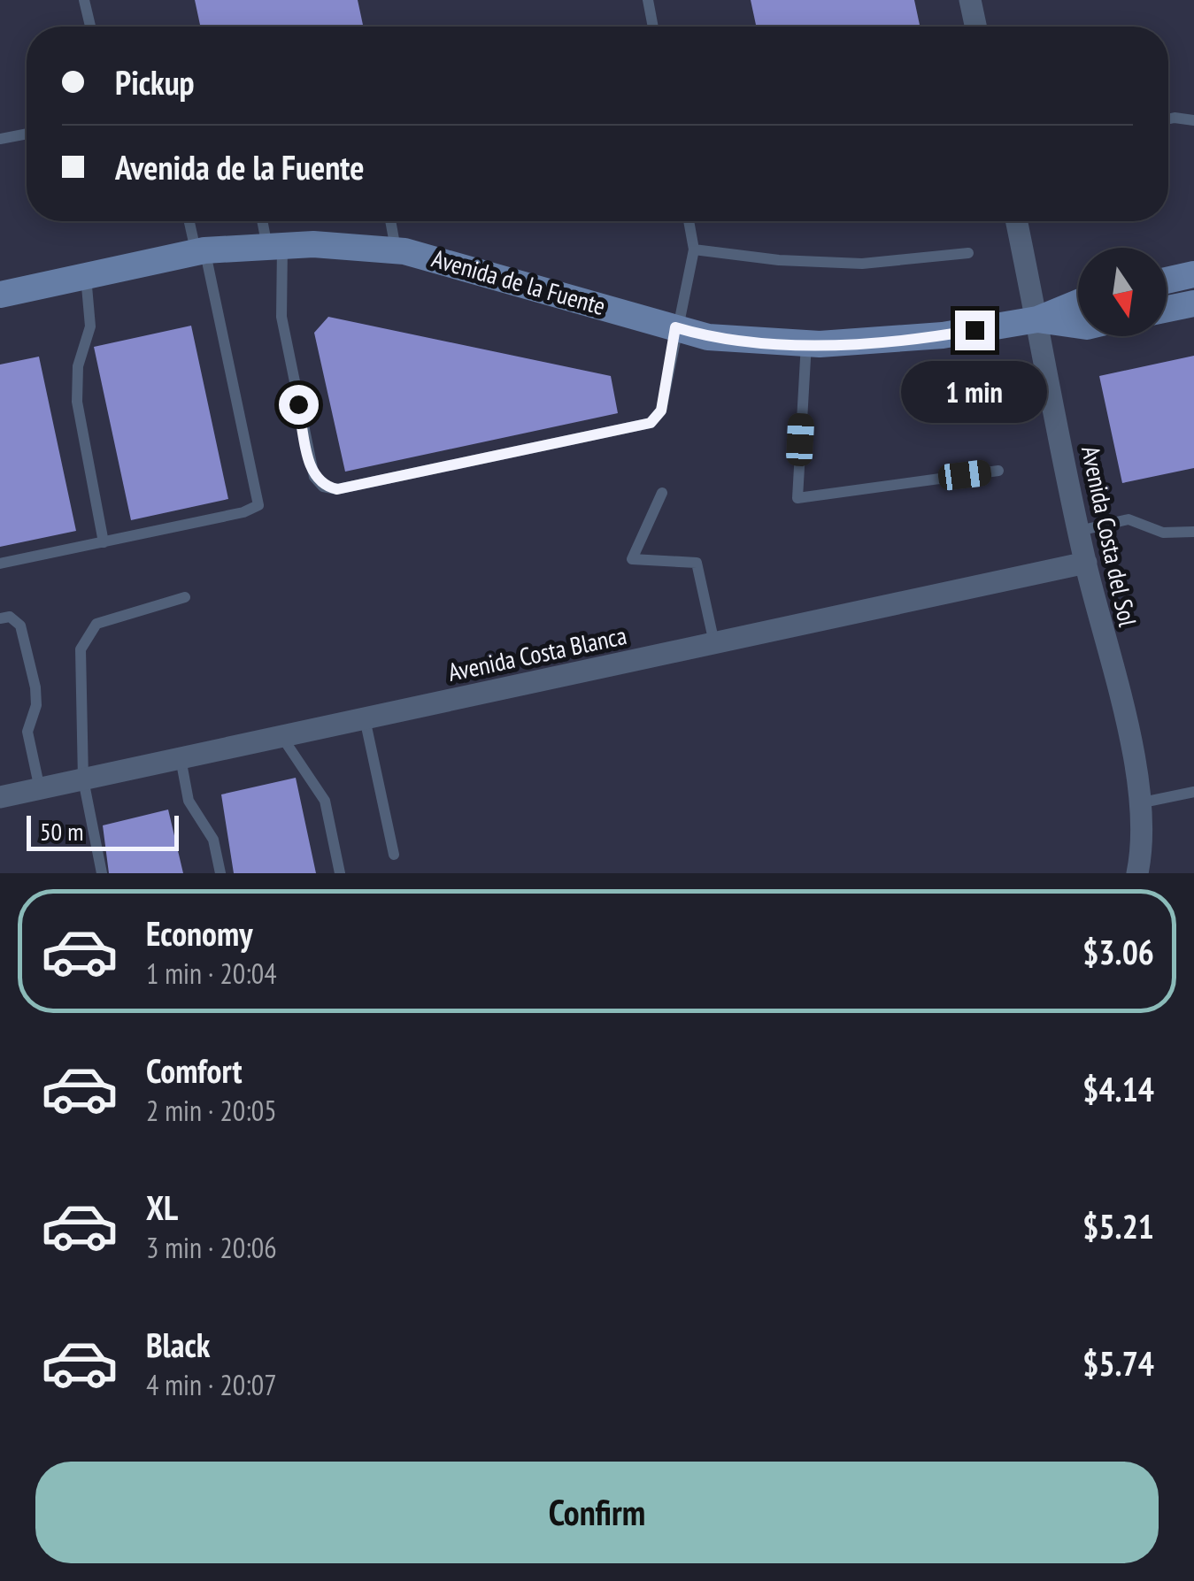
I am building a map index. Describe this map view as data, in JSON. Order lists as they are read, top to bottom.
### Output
{
  "streets": {
    "street": ["Avenida de la Fuente", "Avenida Costa del Sol", "Avenida Costa Blanca"]
  },
  "crossings": [
    ["Avenida de la Fuente", "Avenida Costa del Sol"],
    ["Avenida Costa del Sol", "Avenida Costa Blanca"]
  ],
  "scale_bar": "50 m",
  "north": "bottom",
  "page": {
    "banner": ["Pickup", "Avenida de la Fuente"],
    "bubble": "1 min",
    "scale": "50 m",
    "list": [
      {
        "name": "Economy",
        "note": "1 min · 20:04",
        "value": "$3.06"
      },
      {
        "name": "Comfort",
        "note": "2 min · 20:05",
        "value": "$4.14"
      },
      {
        "name": "XL",
        "note": "3 min · 20:06",
        "value": "$5.21"
      },
      {
        "name": "Black",
        "note": "4 min · 20:07",
        "value": "$5.74"
      }
    ],
    "buttons": "Confirm"
  }
}
